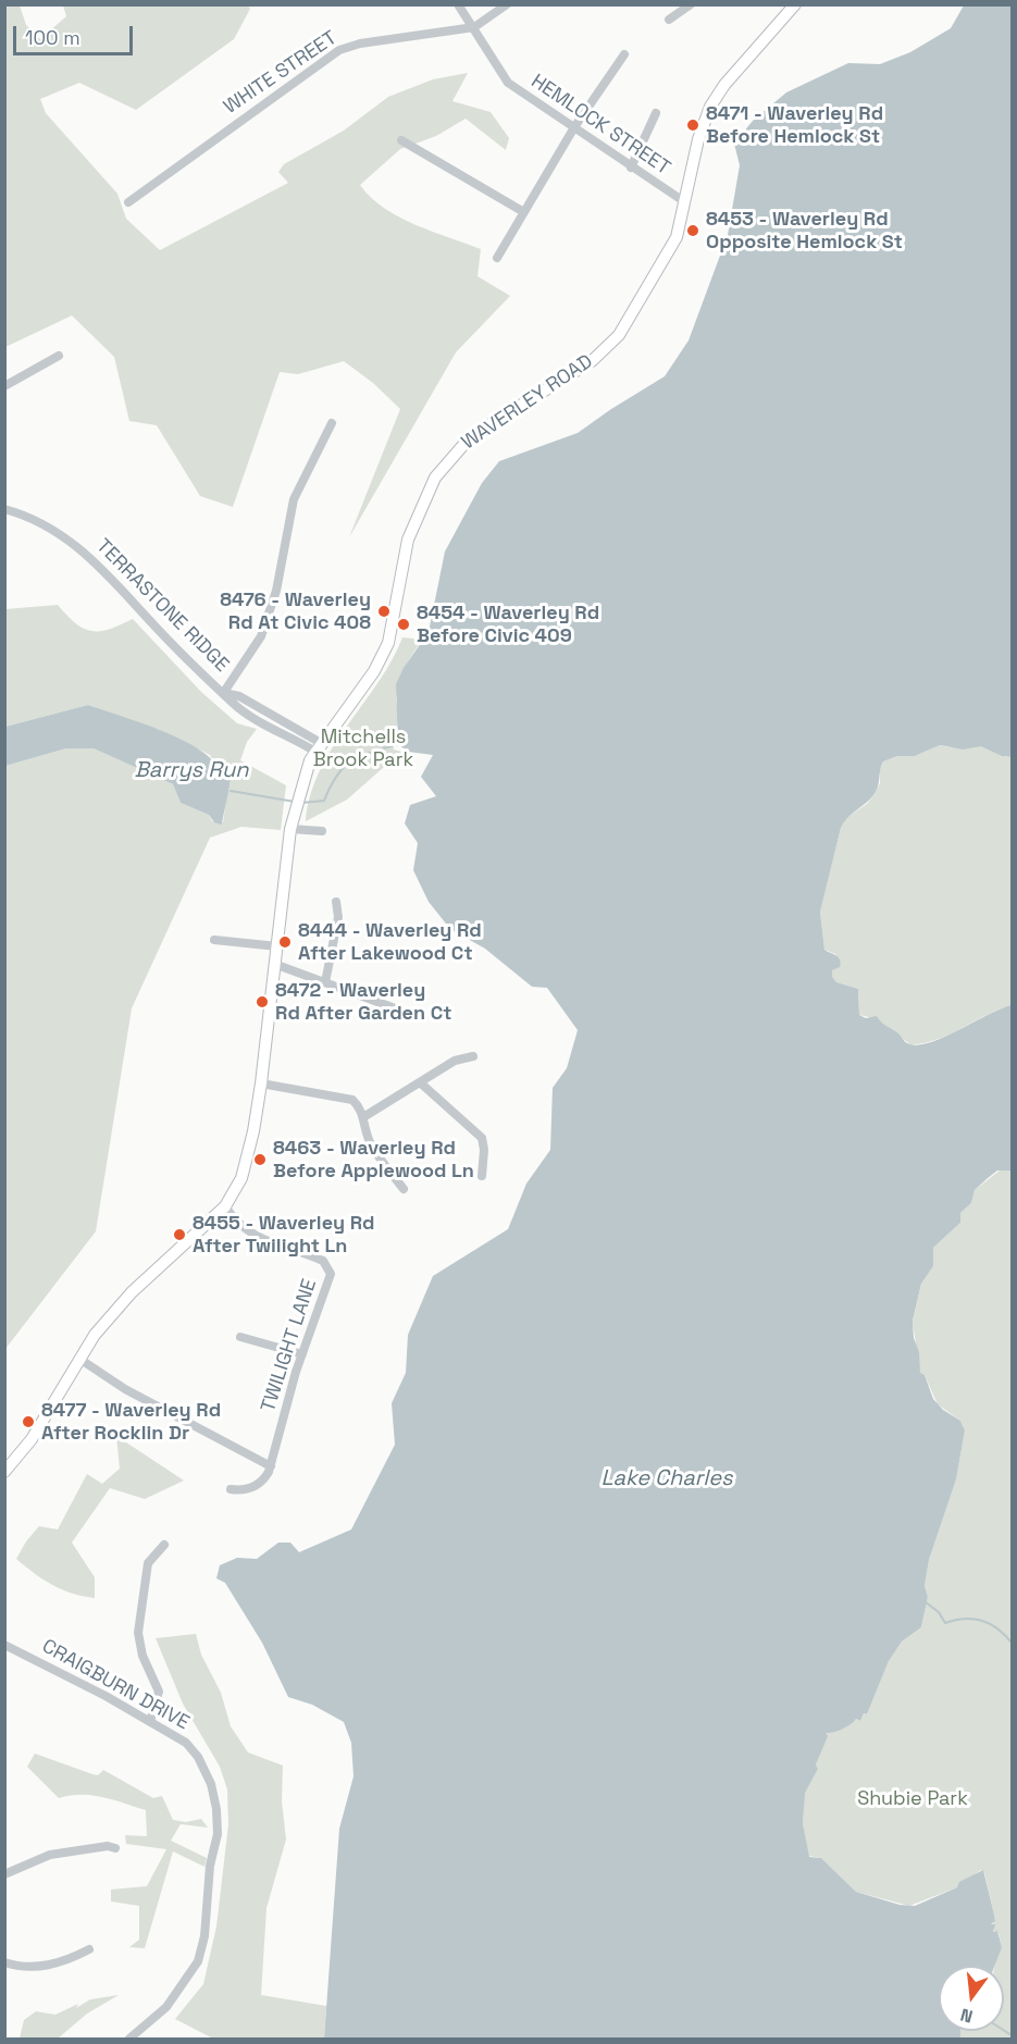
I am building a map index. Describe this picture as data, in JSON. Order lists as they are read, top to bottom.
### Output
{
  "streets": {
    "main road": ["WAVERLEY ROAD"],
    "street": [
      "WHITE STREET",
      "HEMLOCK STREET",
      "TERRASTONE RIDGE",
      "TWILIGHT LANE",
      "CRAIGBURN DRIVE"
    ]
  },
  "crossings": [
    ["WHITE STREET", "HEMLOCK STREET"],
    ["HEMLOCK STREET", "WAVERLEY ROAD"],
    ["WAVERLEY ROAD", "TERRASTONE RIDGE"],
    ["WAVERLEY ROAD", "TWILIGHT LANE"]
  ],
  "water": ["Barrys Run", "Lake Charles"],
  "parks": ["Mitchells Brook Park", "Shubie Park"],
  "places": [
    "8471 - Waverley Rd Before Hemlock St",
    "8453 - Waverley Rd Opposite Hemlock St",
    "8476 - Waverley Rd At Civic 408",
    "8454 - Waverley Rd Before Civic 409",
    "8444 - Waverley Rd After Lakewood Ct",
    "8472 - Waverley Rd After Garden Ct",
    "8463 - Waverley Rd Before Applewood Ln",
    "8455 - Waverley Rd After Twilight Ln",
    "8477 - Waverley Rd After Rocklin Dr"
  ],
  "scale_bar": "100 m",
  "north": "bottom"
}
